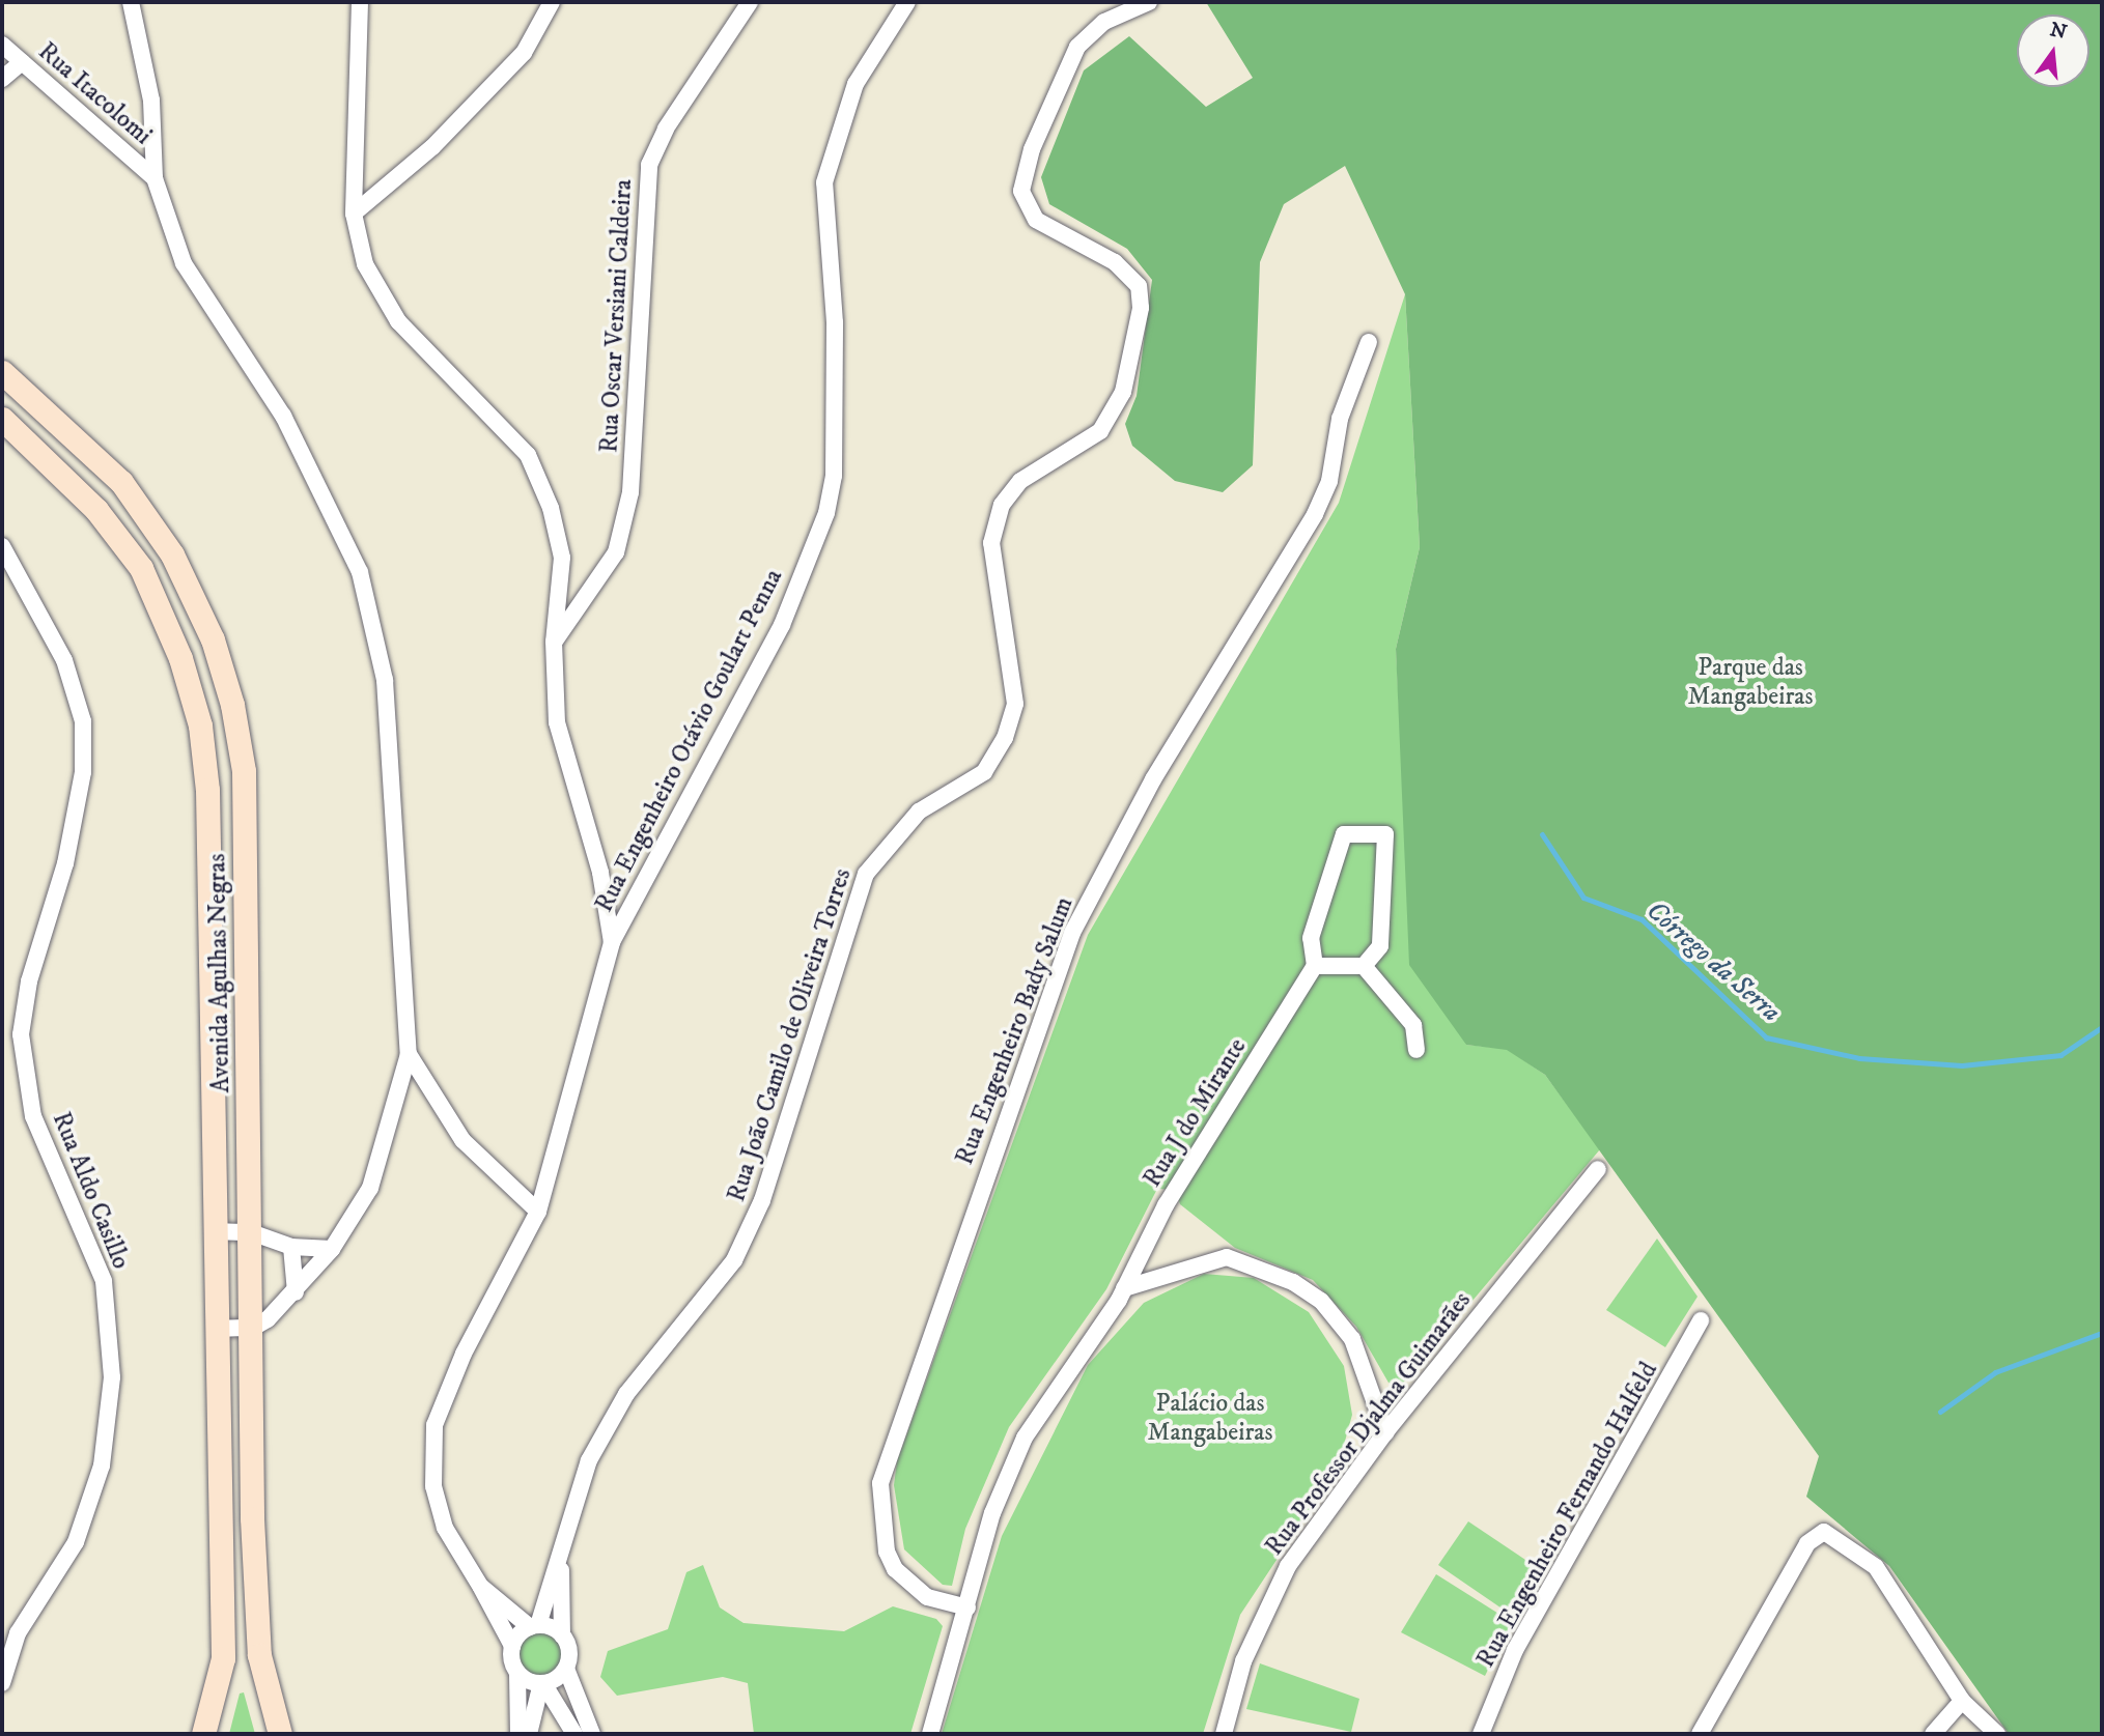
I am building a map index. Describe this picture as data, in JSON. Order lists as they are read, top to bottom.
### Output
{
  "streets": {
    "street": [
      "Rua Itacolomi",
      "Rua Oscar Versiani Caldeira",
      "Rua Engenheiro Otávio Goulart Penna",
      "Avenida Agulhas Negras",
      "Rua Engenheiro Bady Salum",
      "Rua João Camilo de Oliveira Torres",
      "Rua J do Mirante",
      "Rua Aldo Casillo",
      "Rua Professor Djalma Guimarães",
      "Rua Engenheiro Fernando Halfeld"
    ]
  },
  "crossings": [
    ["Rua Engenheiro Otávio Goulart Penna", "Rua João Camilo de Oliveira Torres"],
    ["Rua Engenheiro Bady Salum", "Rua J do Mirante"]
  ],
  "water": ["Córrego da Serra"],
  "parks": ["Parque das Mangabeiras", "Palácio das Mangabeiras"],
  "north": "top"
}
